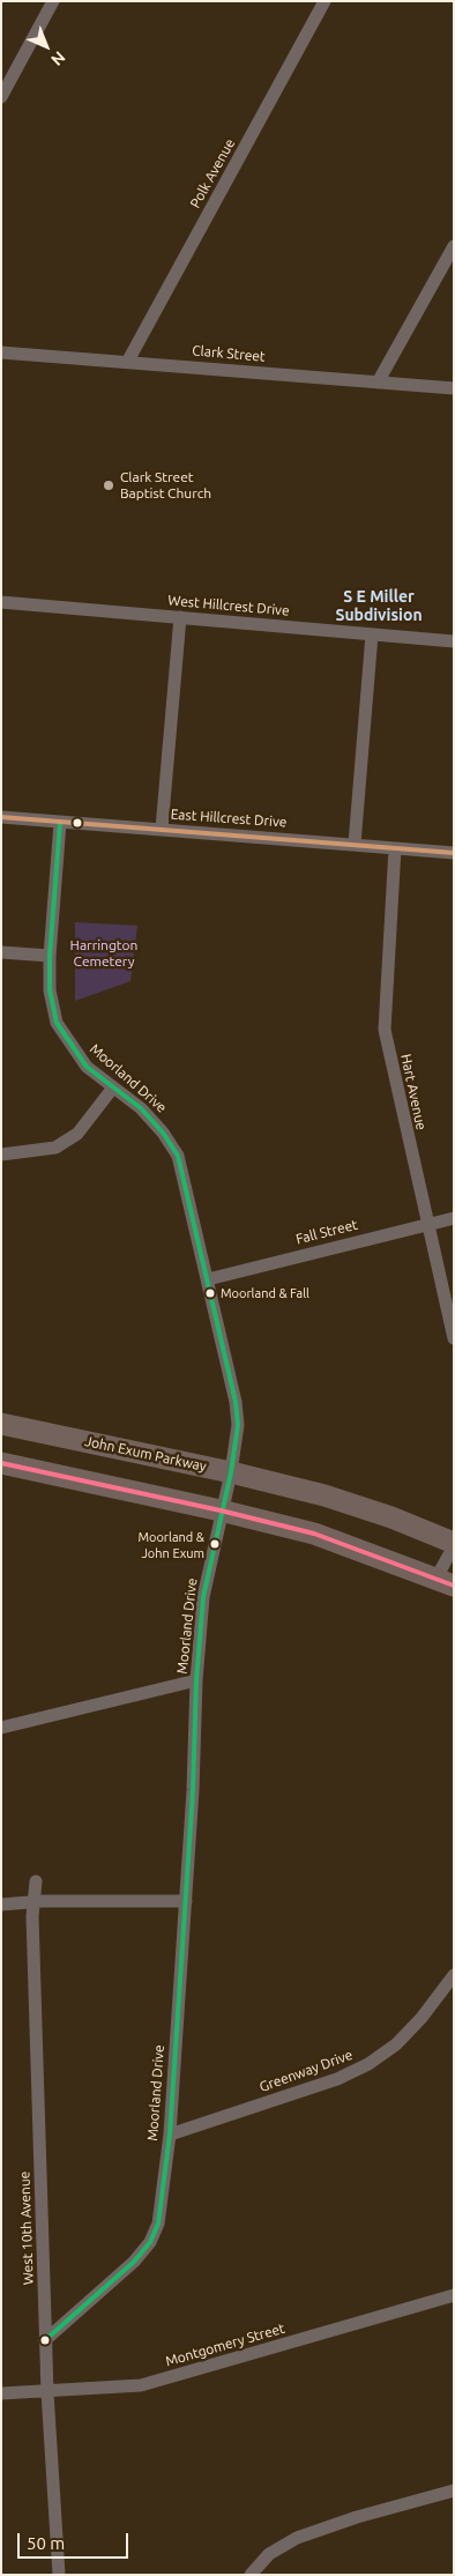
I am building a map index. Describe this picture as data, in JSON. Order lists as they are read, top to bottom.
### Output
{
  "streets": {
    "main road": ["John Exum Parkway"],
    "street": [
      "Polk Avenue",
      "Clark Street",
      "West Hillcrest Drive",
      "East Hillcrest Drive",
      "Moorland Drive",
      "Hart Avenue",
      "Fall Street",
      "Greenway Drive",
      "West 10th Avenue",
      "Montgomery Street"
    ]
  },
  "crossings": [
    ["Polk Avenue", "Clark Street"],
    ["East Hillcrest Drive", "Moorland Drive"],
    ["East Hillcrest Drive", "Hart Avenue"],
    ["Moorland Drive", "Fall Street"],
    ["Moorland Drive", "John Exum Parkway"],
    ["Moorland Drive", "Greenway Drive"],
    ["Moorland Drive", "West 10th Avenue"],
    ["Hart Avenue", "Fall Street"],
    ["West 10th Avenue", "Montgomery Street"]
  ],
  "districts": ["S E Miller Subdivision"],
  "parks": ["Harrington Cemetery"],
  "places": ["Clark Street Baptist Church", "Moorland & Fall", "Moorland & John Exum"],
  "scale_bar": "50 m",
  "north": "bottom right"
}
